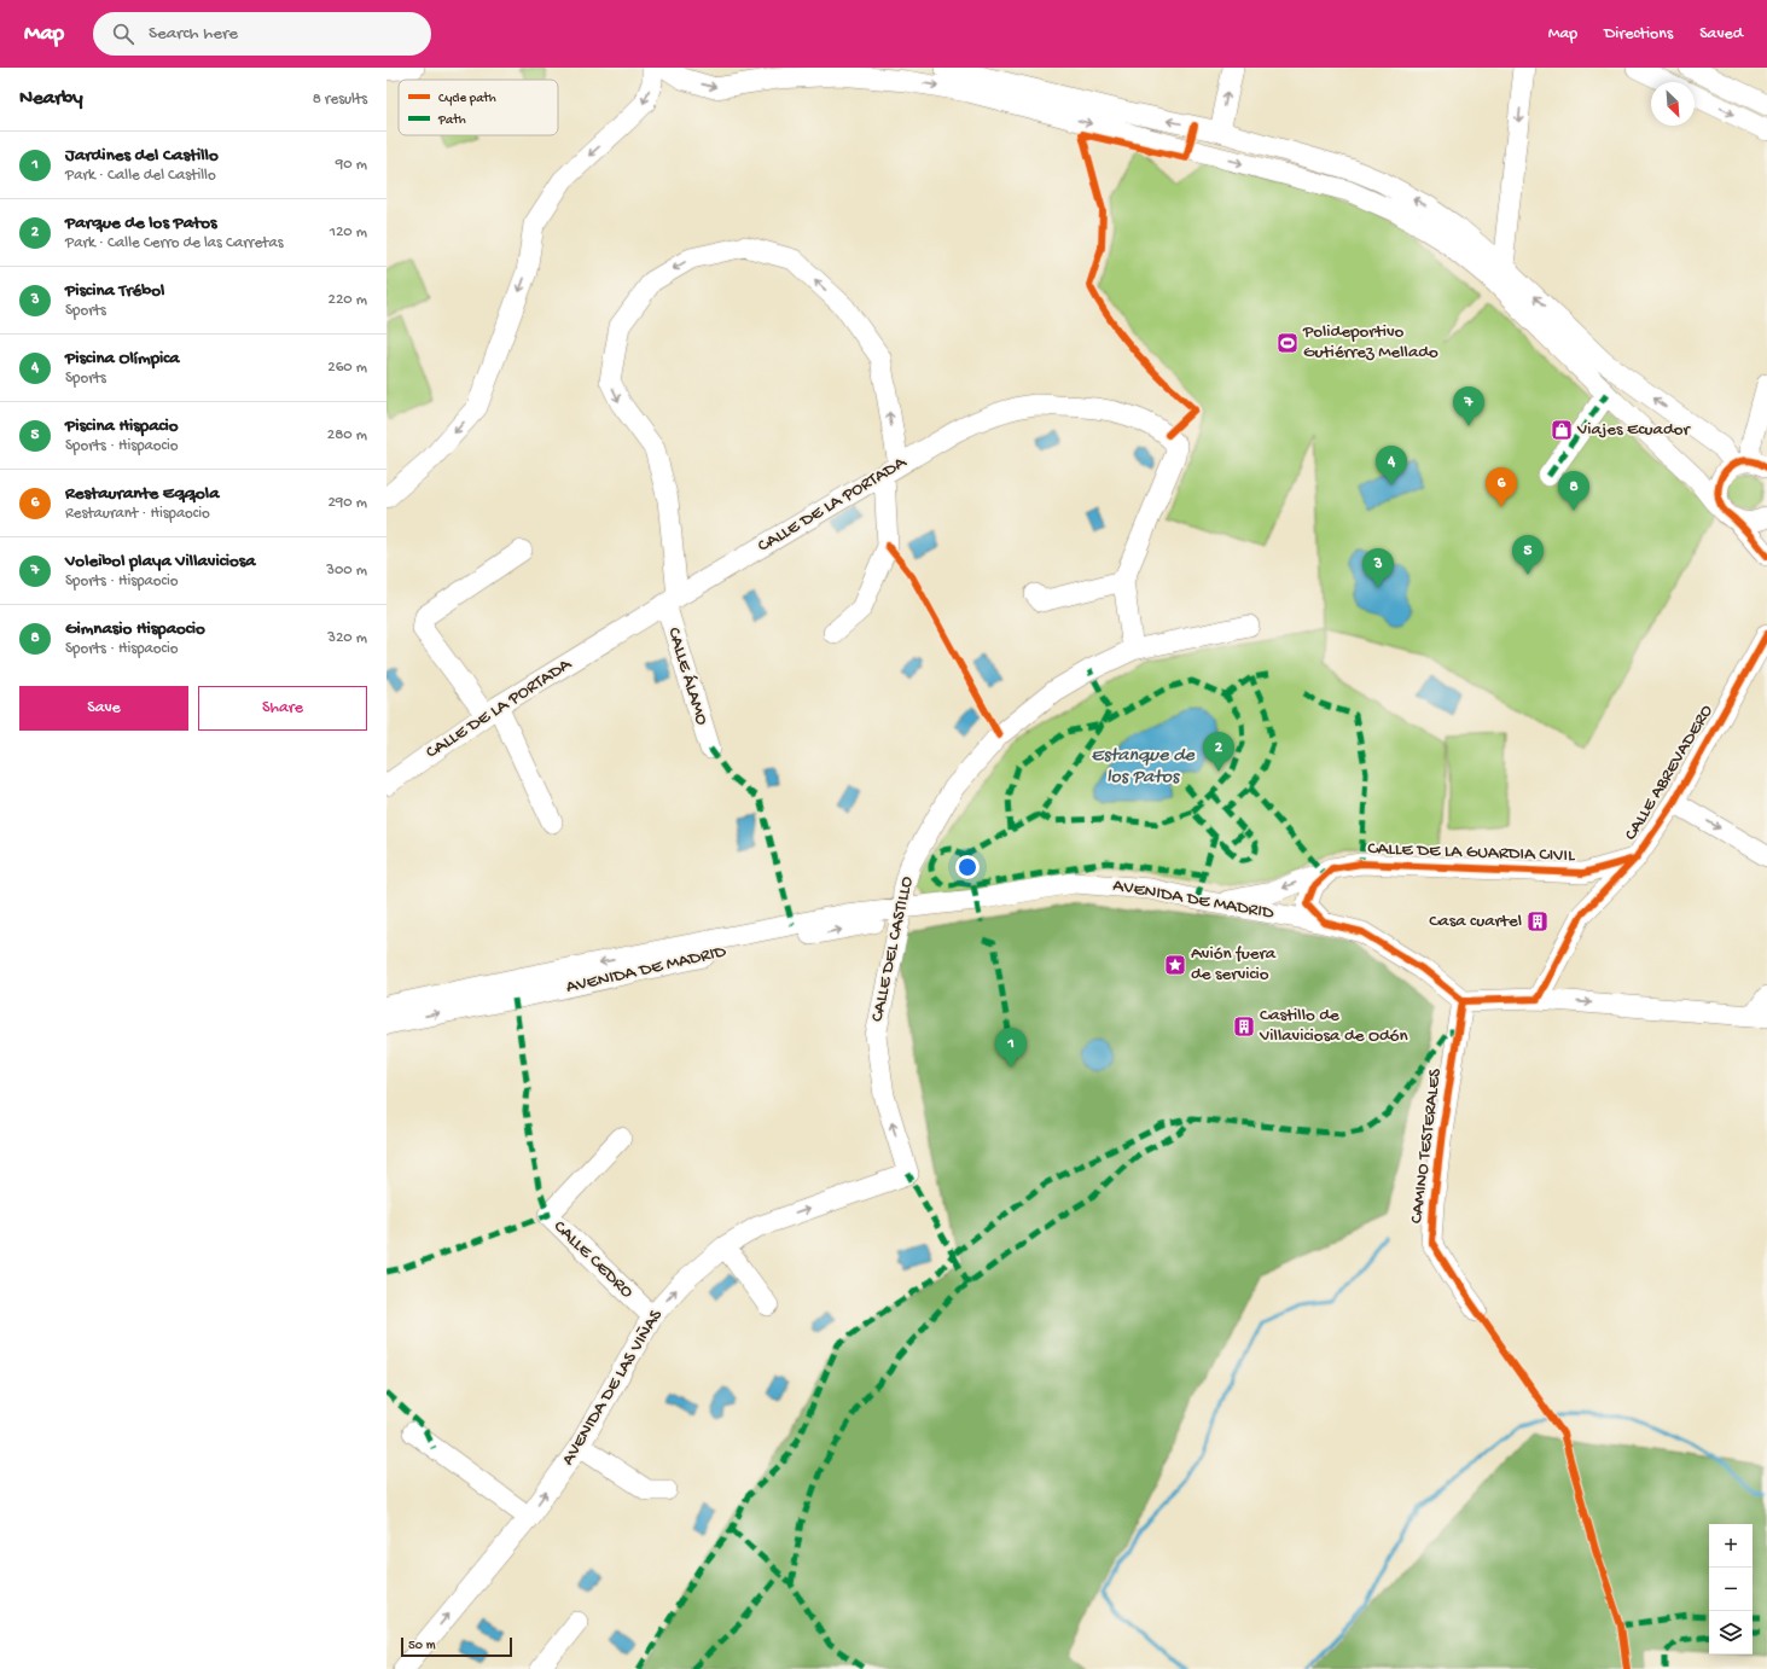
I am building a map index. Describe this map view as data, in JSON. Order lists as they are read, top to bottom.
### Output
{
  "streets": {
    "street": [
      "CALLE DE LA PORTADA",
      "CALLE ÁLAMO",
      "CALLE ABREVADERO",
      "CALLE DE LA GUARDIA CIVIL",
      "AVENIDA DE MADRID",
      "CALLE DEL CASTILLO",
      "CAMINO TESTERALES",
      "CALLE CEDRO",
      "AVENIDA DE LAS VIÑAS"
    ]
  },
  "crossings": [
    ["CALLE DE LA PORTADA", "CALLE ÁLAMO"],
    ["CALLE ABREVADERO", "CALLE DE LA GUARDIA CIVIL"],
    ["CALLE DE LA GUARDIA CIVIL", "AVENIDA DE MADRID"],
    ["AVENIDA DE MADRID", "CALLE DEL CASTILLO"],
    ["AVENIDA DE MADRID", "CAMINO TESTERALES"],
    ["CALLE DEL CASTILLO", "AVENIDA DE LAS VIÑAS"],
    ["CALLE CEDRO", "AVENIDA DE LAS VIÑAS"]
  ],
  "one_way": ["CALLE DEL CASTILLO", "AVENIDA DE LAS VIÑAS"],
  "water": ["Estanque de los Patos"],
  "places": {
    "sports": ["Polideportivo Gutiérrez Mellado"],
    "shop": ["Viajes Ecuador"],
    "building": ["Casa cuartel", "Castillo de Villaviciosa de Odón"],
    "place": ["Avión fuera de servicio"]
  },
  "legend": ["Cycle path", "Path"],
  "scale_bar": "50 m",
  "north": "bottom right",
  "page": {
    "header": "Map",
    "search": "Search here",
    "nav": ["Map", "Directions", "Saved"],
    "heading": ["Nearby", "8 results"],
    "list": [
      {
        "mark": "1",
        "name": "Jardines del Castillo",
        "note": "Park · Calle del Castillo",
        "value": "90 m"
      },
      {
        "mark": "2",
        "name": "Parque de los Patos",
        "note": "Park · Calle Cerro de las Carretas",
        "value": "120 m"
      },
      {
        "mark": "3",
        "name": "Piscina Trébol",
        "note": "Sports",
        "value": "220 m"
      },
      {
        "mark": "4",
        "name": "Piscina Olímpica",
        "note": "Sports",
        "value": "260 m"
      },
      {
        "mark": "5",
        "name": "Piscina Hispacio",
        "note": "Sports · Hispaocio",
        "value": "280 m"
      },
      {
        "mark": "6",
        "name": "Restaurante Eqqola",
        "note": "Restaurant · Hispaocio",
        "value": "290 m"
      },
      {
        "mark": "7",
        "name": "Voleibol playa Villaviciosa",
        "note": "Sports · Hispaocio",
        "value": "300 m"
      },
      {
        "mark": "8",
        "name": "Gimnasio Hispaocio",
        "note": "Sports · Hispaocio",
        "value": "320 m"
      }
    ],
    "pins": [
      "7",
      "4",
      "6",
      "8",
      "5",
      "3",
      "2",
      "1"
    ],
    "buttons": ["Save", "Share"],
    "map_buttons": ["+", "−"],
    "scale": "50 m"
  }
}
